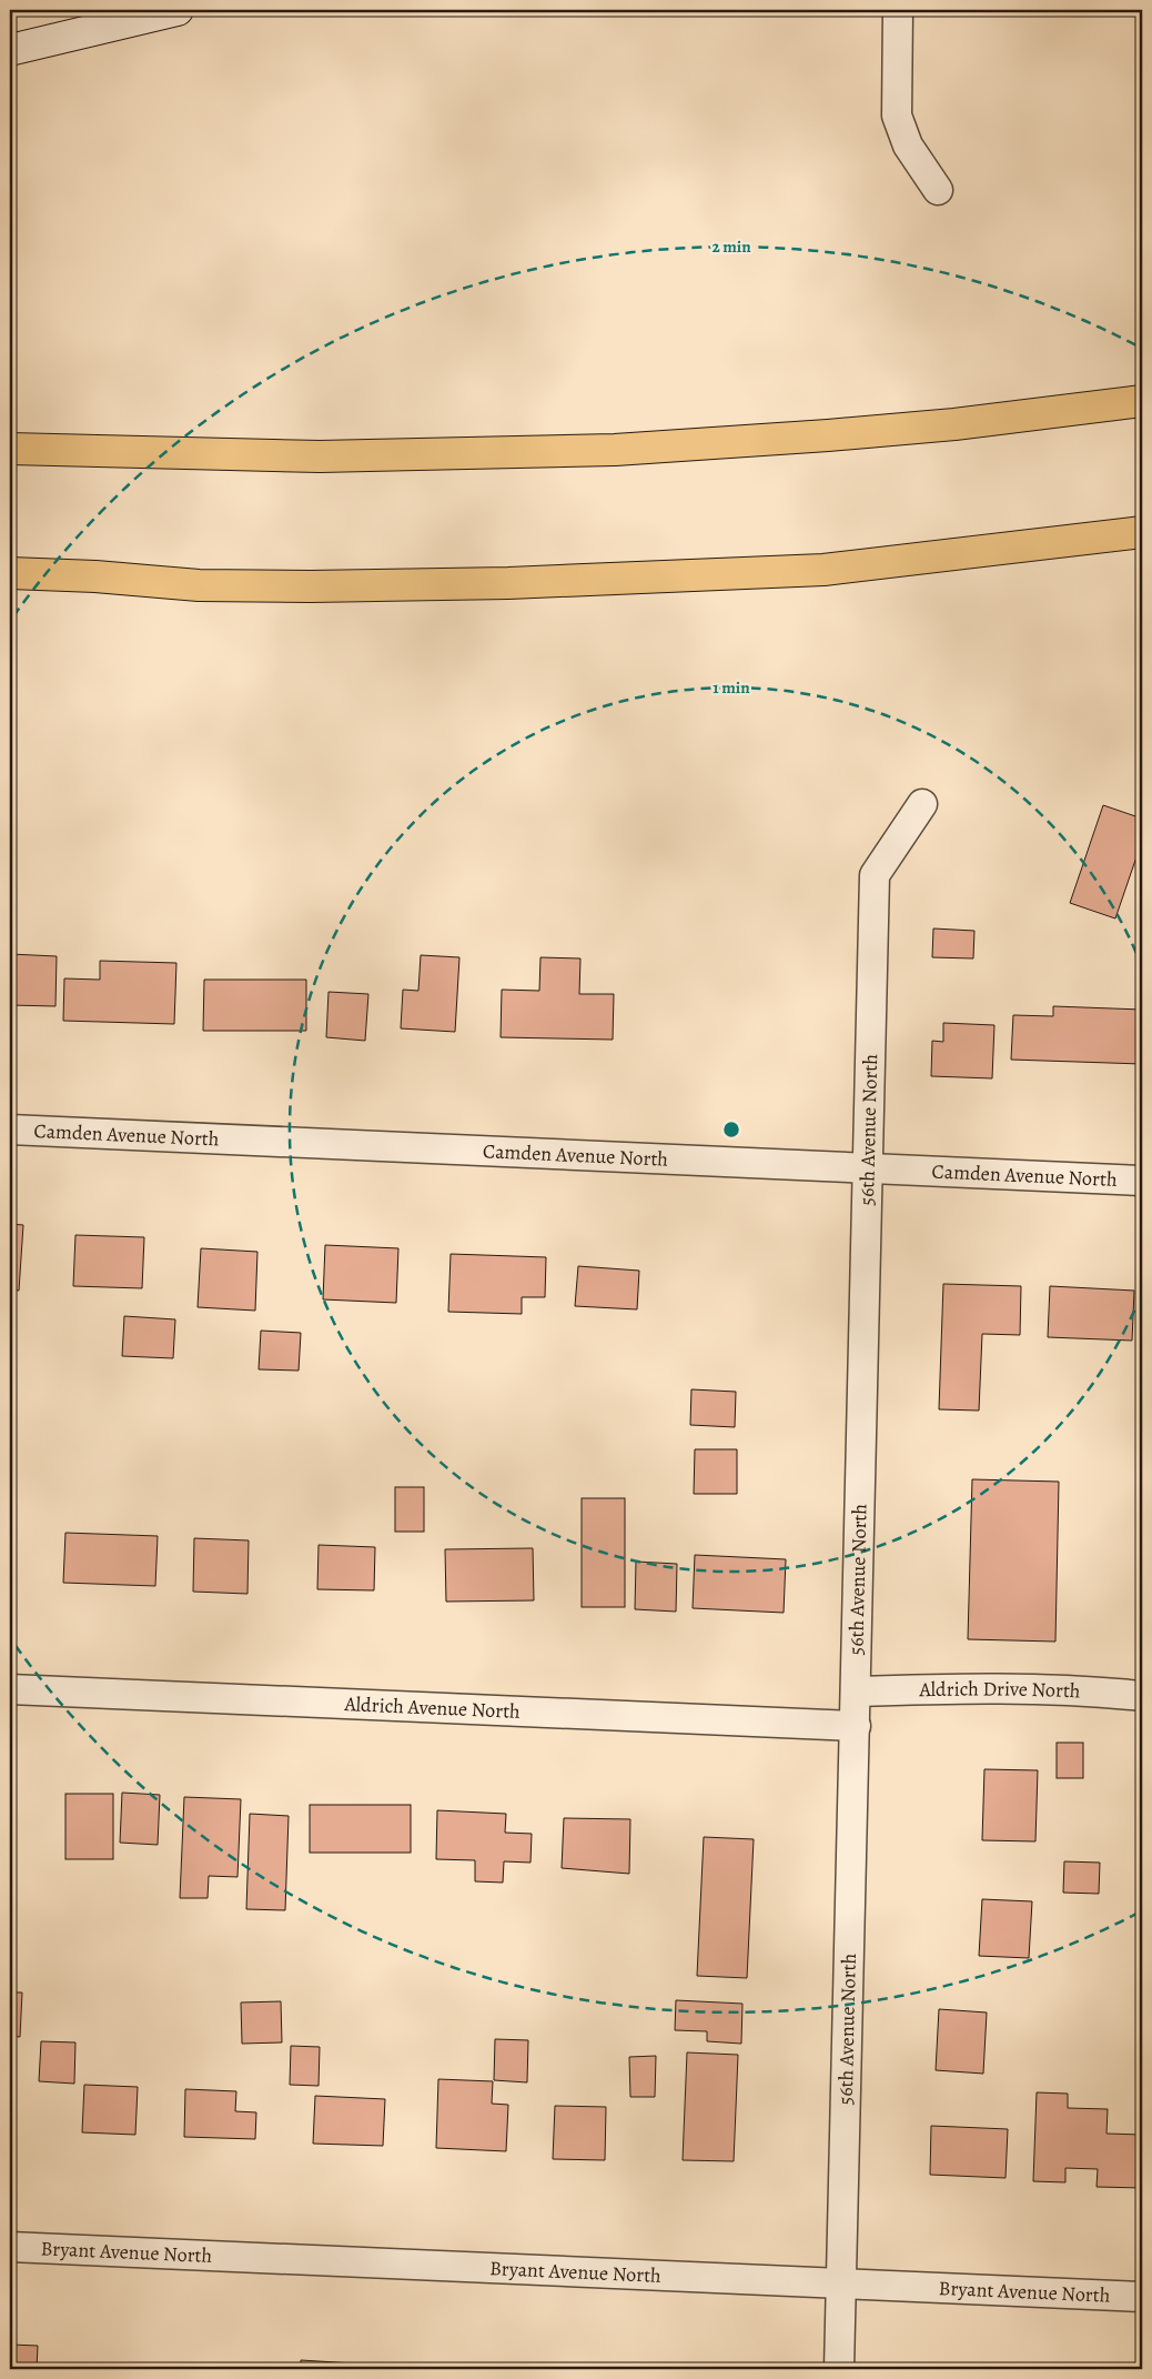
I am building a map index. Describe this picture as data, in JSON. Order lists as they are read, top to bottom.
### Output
{
  "streets": {
    "street": [
      "56th Avenue North",
      "Camden Avenue North",
      "Aldrich Drive North",
      "Aldrich Avenue North",
      "Bryant Avenue North"
    ]
  },
  "crossings": [
    ["56th Avenue North", "Camden Avenue North"],
    ["56th Avenue North", "Aldrich Drive North"],
    ["56th Avenue North", "Aldrich Avenue North"],
    ["56th Avenue North", "Bryant Avenue North"]
  ],
  "rings": ["2 min", "1 min"]
}
